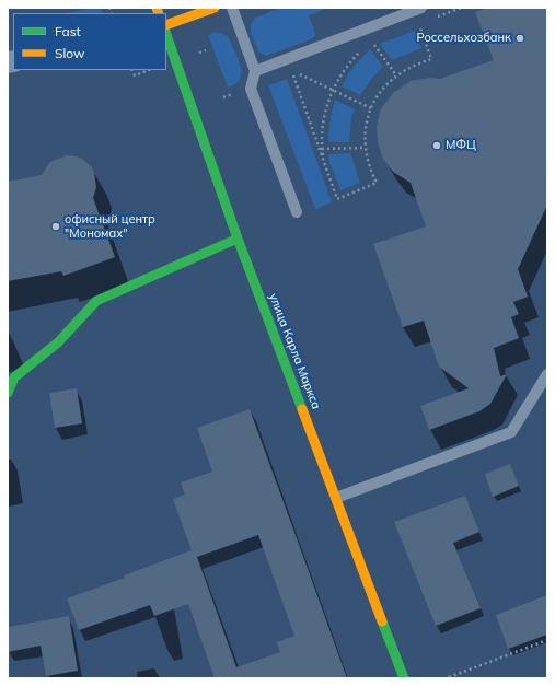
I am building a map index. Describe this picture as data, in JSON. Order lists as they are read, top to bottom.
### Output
{
  "streets": {
    "main road": ["улица Карла Маркса"]
  },
  "places": ["Россельхозбанк", "МФЦ", "офисный центр \"Мономах\""],
  "legend": ["Fast", "Slow"]
}
